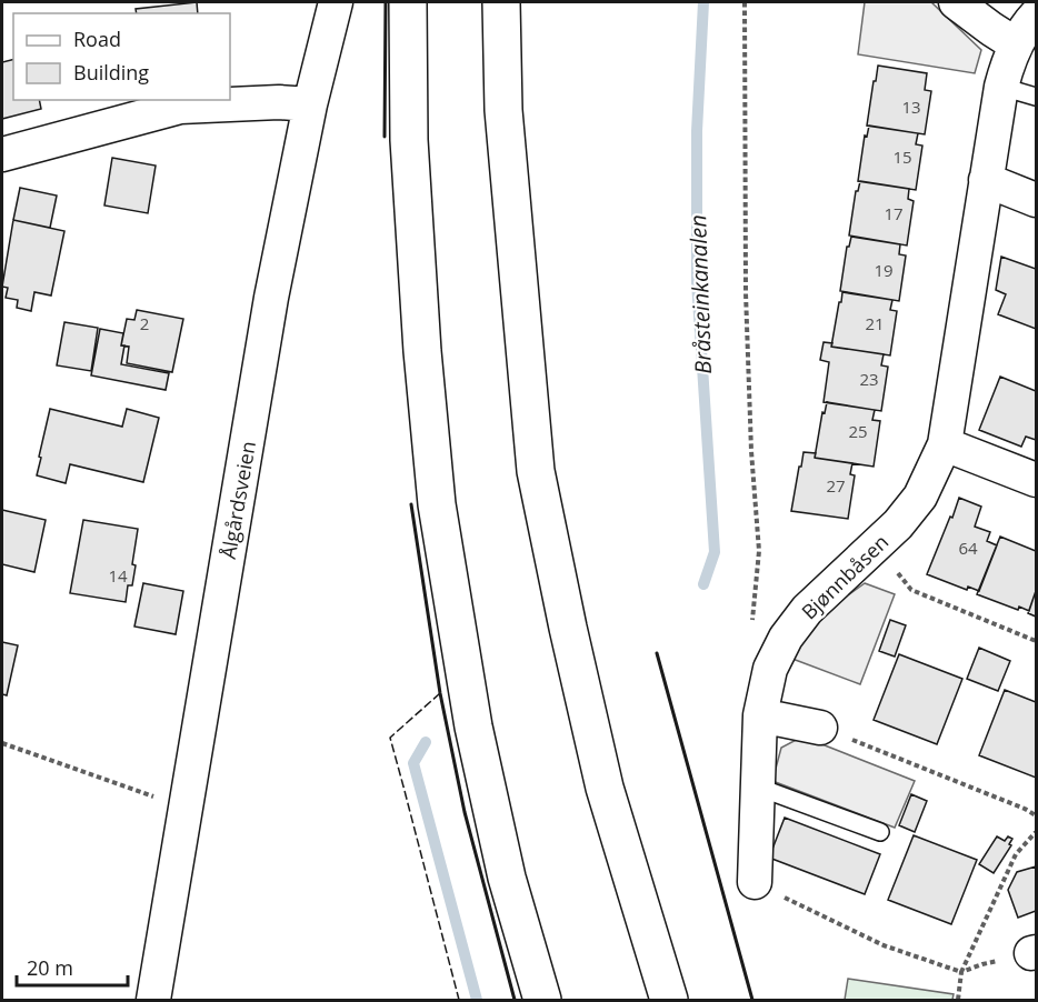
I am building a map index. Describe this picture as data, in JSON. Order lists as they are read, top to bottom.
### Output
{
  "streets": {
    "street": ["Ålgårdsveien", "Bjønnbåsen"]
  },
  "water": ["Bråsteinkanalen"],
  "house_numbers": [
    "13",
    "15",
    "17",
    "19",
    "2",
    "21",
    "23",
    "25",
    "27",
    "64",
    "14"
  ],
  "legend": ["Road", "Building"],
  "scale_bar": "20 m"
}
